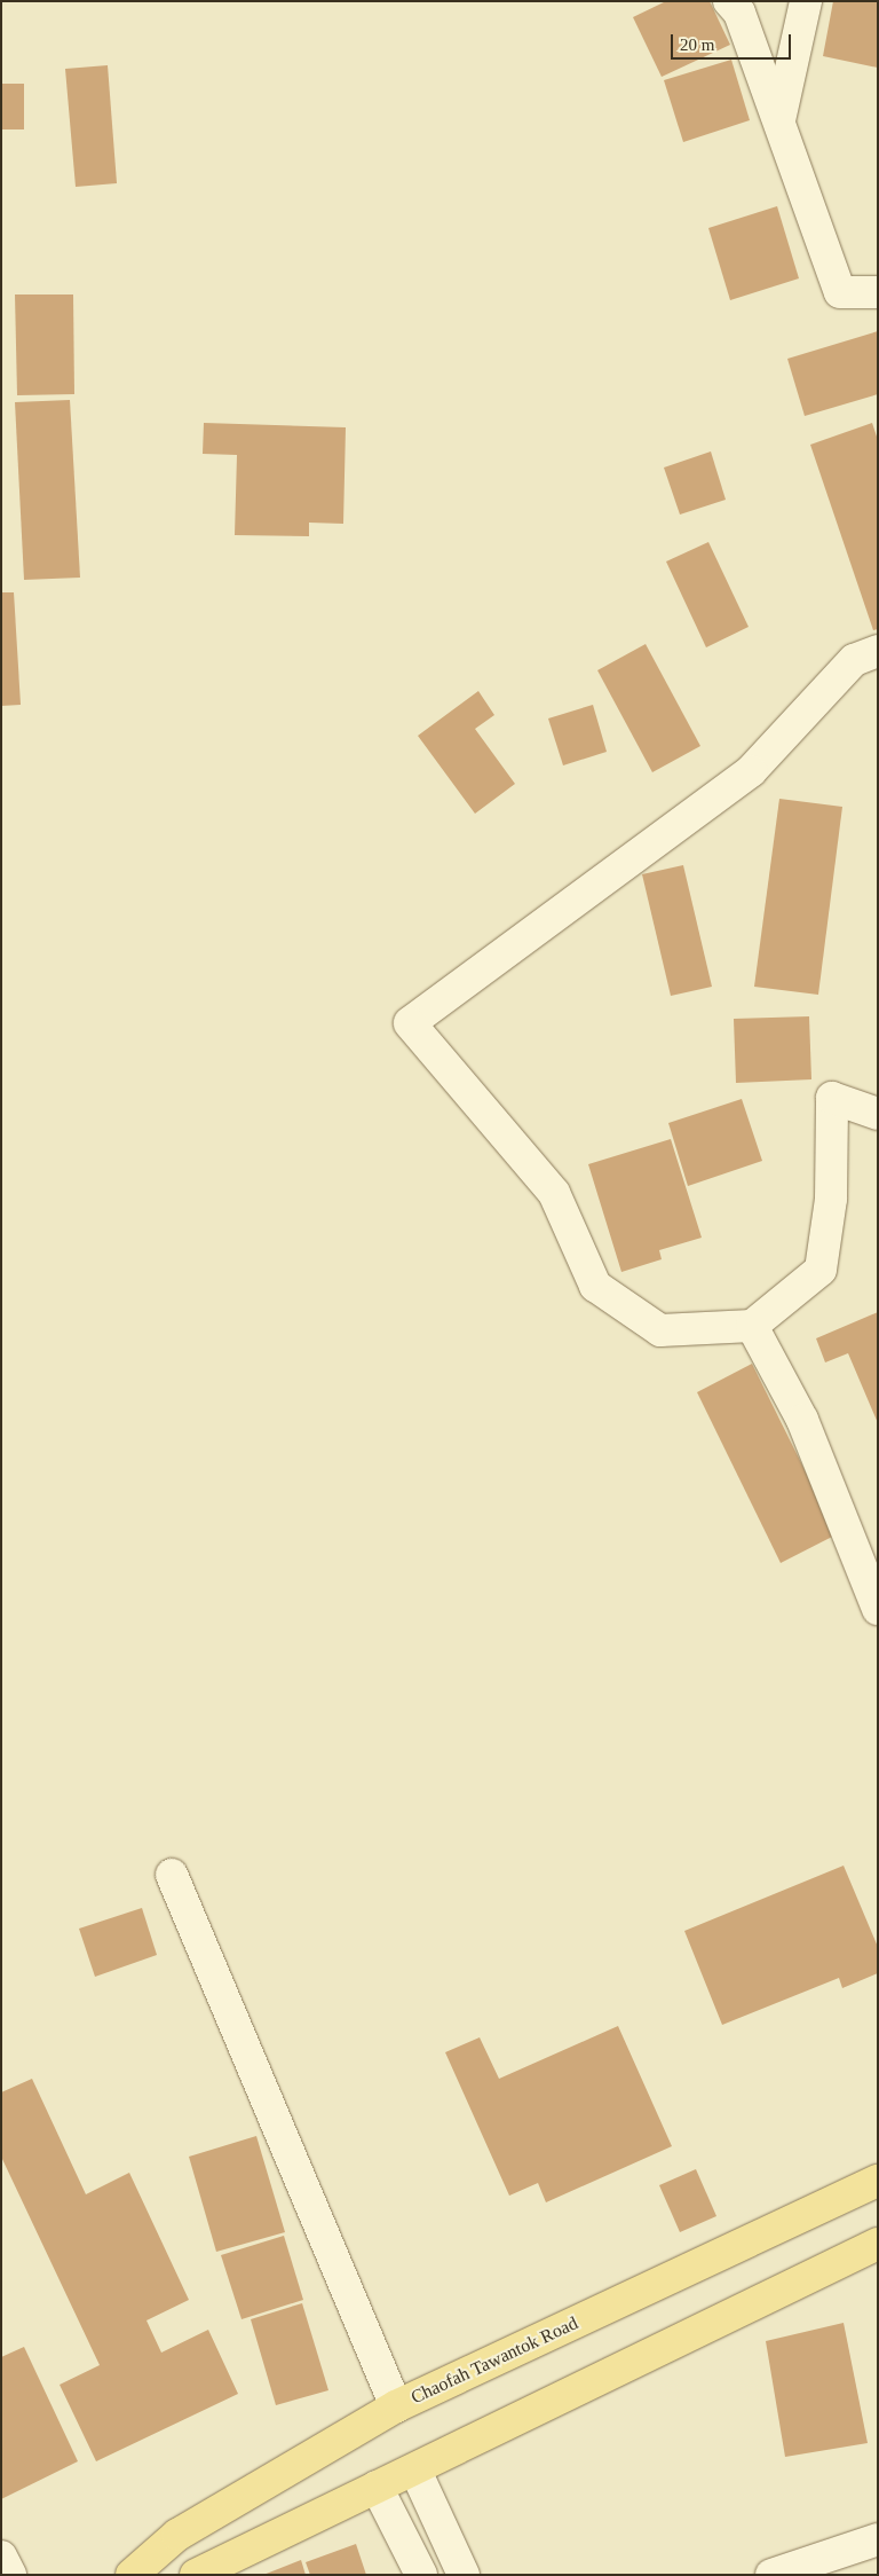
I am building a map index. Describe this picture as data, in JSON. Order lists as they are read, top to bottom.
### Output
{
  "streets": {
    "main road": ["Chaofah Tawantok Road"]
  },
  "scale_bar": "20 m"
}
